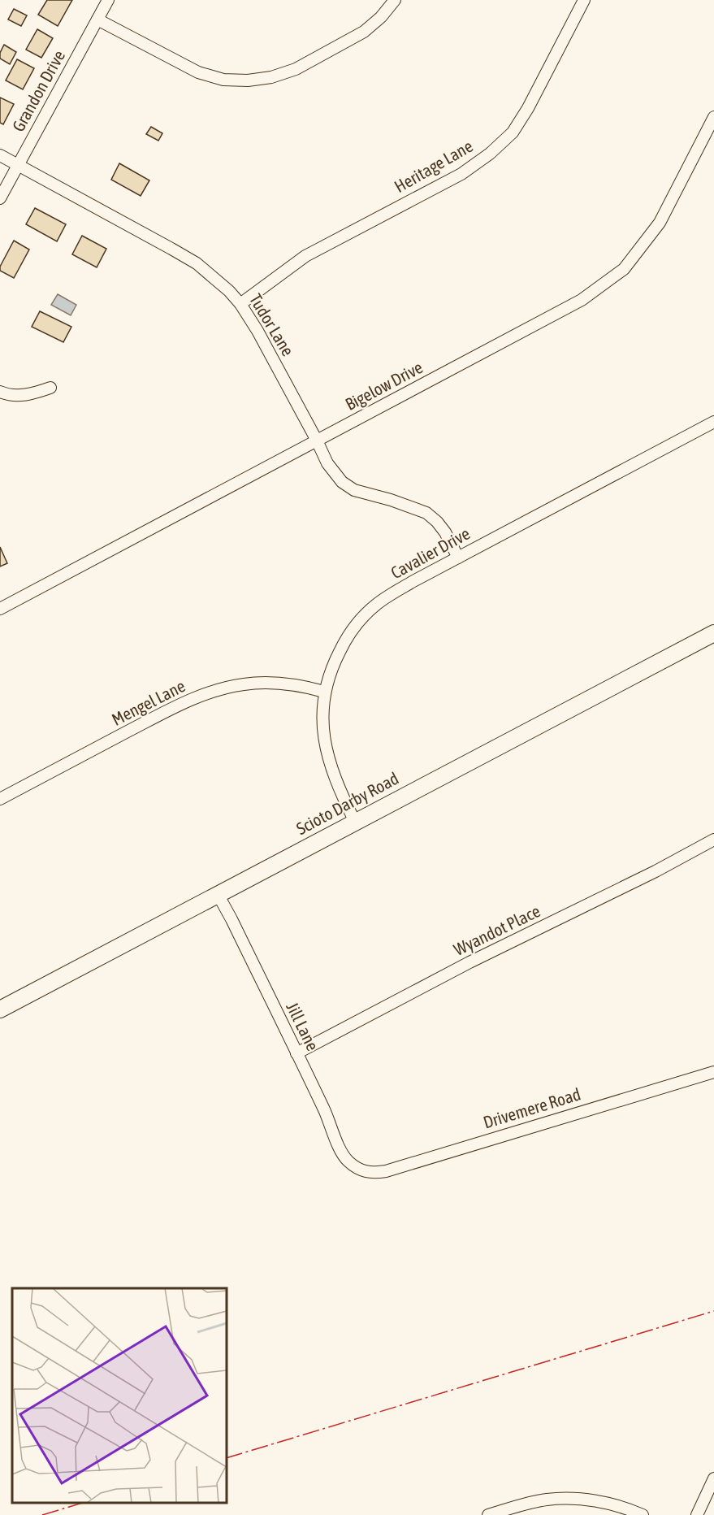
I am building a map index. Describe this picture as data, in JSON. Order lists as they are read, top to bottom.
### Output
{
  "streets": {
    "main road": ["Scioto Darby Road"],
    "street": [
      "Grandon Drive",
      "Heritage Lane",
      "Tudor Lane",
      "Bigelow Drive",
      "Cavalier Drive",
      "Mengel Lane",
      "Wyandot Place",
      "Jill Lane",
      "Drivemere Road"
    ]
  },
  "crossings": [
    ["Grandon Drive", "Tudor Lane"],
    ["Heritage Lane", "Tudor Lane"],
    ["Tudor Lane", "Bigelow Drive"],
    ["Tudor Lane", "Cavalier Drive"],
    ["Cavalier Drive", "Mengel Lane"],
    ["Cavalier Drive", "Scioto Darby Road"],
    ["Scioto Darby Road", "Jill Lane"],
    ["Wyandot Place", "Jill Lane"],
    ["Jill Lane", "Drivemere Road"]
  ]
}
